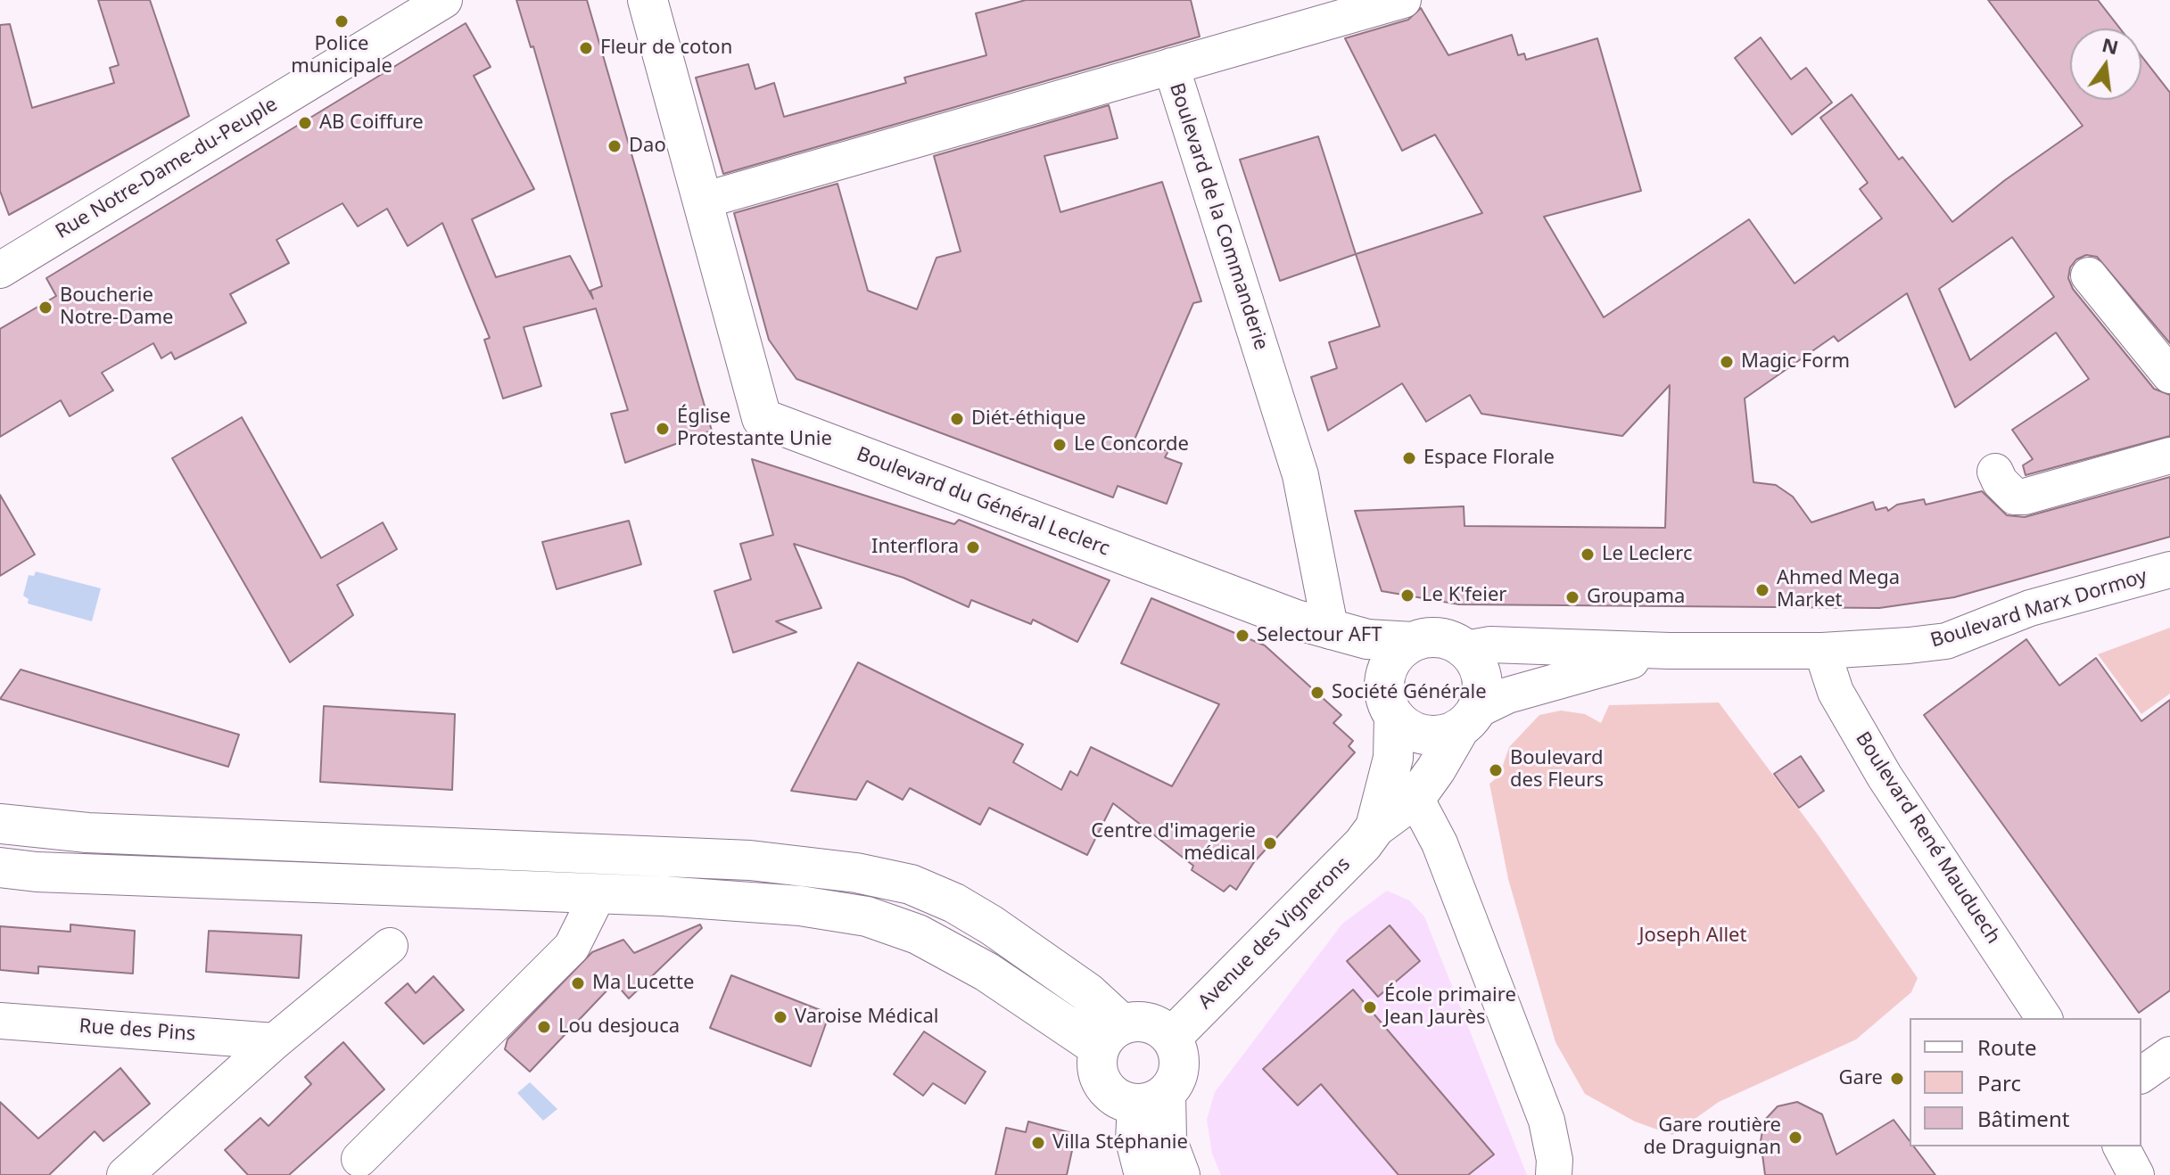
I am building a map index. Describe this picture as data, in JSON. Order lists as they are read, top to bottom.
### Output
{
  "streets": {
    "main road": ["Boulevard du Général Leclerc", "Avenue des Vignerons"],
    "street": [
      "Rue Notre-Dame-du-Peuple",
      "Boulevard de la Commanderie",
      "Boulevard Marx Dormoy",
      "Boulevard René Mauduech",
      "Rue des Pins"
    ]
  },
  "crossings": [
    ["Boulevard de la Commanderie", "Boulevard du Général Leclerc"],
    ["Boulevard du Général Leclerc", "Avenue des Vignerons"],
    ["Boulevard Marx Dormoy", "Boulevard René Mauduech"]
  ],
  "parks": ["Joseph Allet"],
  "places": [
    "Police municipale",
    "Fleur de coton",
    "AB Coiffure",
    "Dao",
    "Boucherie Notre-Dame",
    "Magic Form",
    "Diét-éthique",
    "Église Protestante Unie",
    "Le Concorde",
    "Espace Florale",
    "Interflora",
    "Le Leclerc",
    "Ahmed Mega Market",
    "Le K'feier",
    "Groupama",
    "Selectour AFT",
    "Société Générale",
    "Boulevard des Fleurs",
    "Centre d'imagerie médical",
    "Ma Lucette",
    "École primaire Jean Jaurès",
    "Varoise Médical",
    "Lou desjouca",
    "Gare",
    "Gare routière de Draguignan",
    "Villa Stéphanie"
  ],
  "legend": ["Route", "Parc", "Bâtiment"],
  "north": "top"
}
